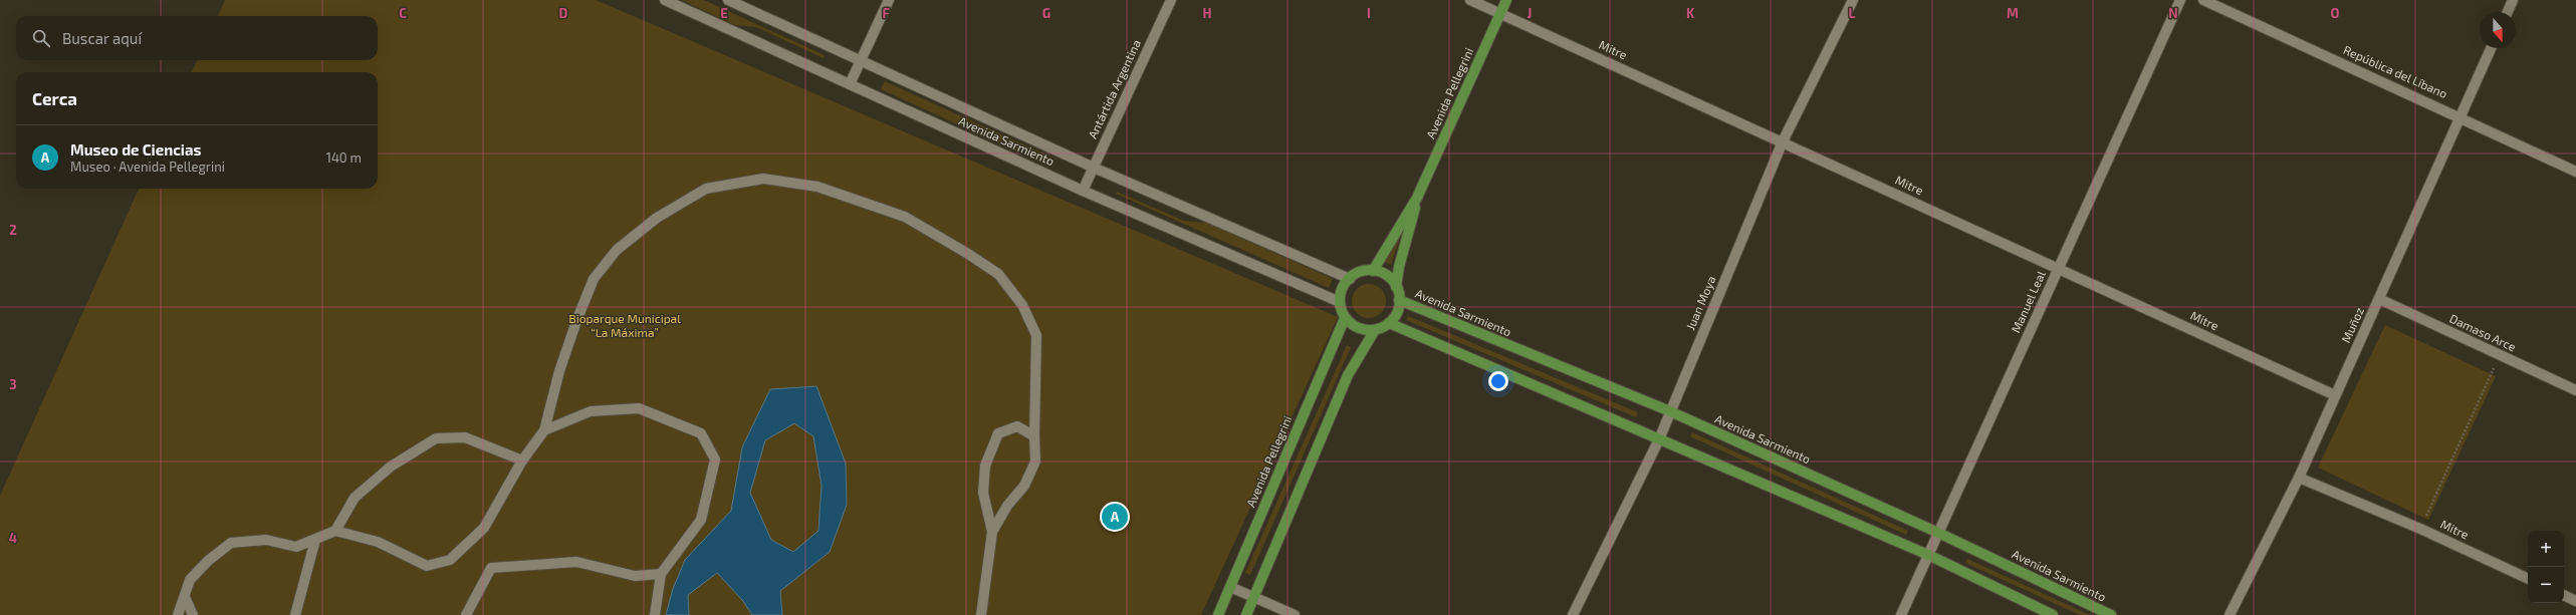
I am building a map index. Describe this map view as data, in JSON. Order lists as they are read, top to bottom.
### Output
{
  "streets": {
    "main road": ["Avenida Pellegrini", "Avenida Sarmiento"],
    "street": [
      "Mitre",
      "República del Líbano",
      "Antártida Argentina",
      "Manuel Leal",
      "Juan Moya",
      "Muñoz",
      "Damaso Arce"
    ]
  },
  "crossings": [
    ["Mitre", "Avenida Pellegrini"],
    ["Mitre", "Manuel Leal"],
    ["Mitre", "Juan Moya"],
    ["Mitre", "Muñoz"],
    ["República del Líbano", "Muñoz"],
    ["Antártida Argentina", "Avenida Sarmiento"],
    ["Avenida Pellegrini", "Avenida Sarmiento"],
    ["Avenida Sarmiento", "Manuel Leal"],
    ["Avenida Sarmiento", "Juan Moya"],
    ["Muñoz", "Damaso Arce"]
  ],
  "parks": ["Bioparque Municipal “La Máxima”"],
  "north": "bottom",
  "page": {
    "search": "Buscar aquí",
    "heading": "Cerca",
    "list": [
      {
        "mark": "A",
        "name": "Museo de Ciencias",
        "note": "Museo · Avenida Pellegrini",
        "value": "140 m"
      }
    ],
    "pins": "A",
    "map_buttons": ["+", "−"]
  },
  "grid": {
    "columns": [
      "C",
      "D",
      "E",
      "F",
      "G",
      "H",
      "I",
      "J",
      "K",
      "L",
      "M",
      "N",
      "O"
    ],
    "rows": ["2", "3", "4"]
  }
}
